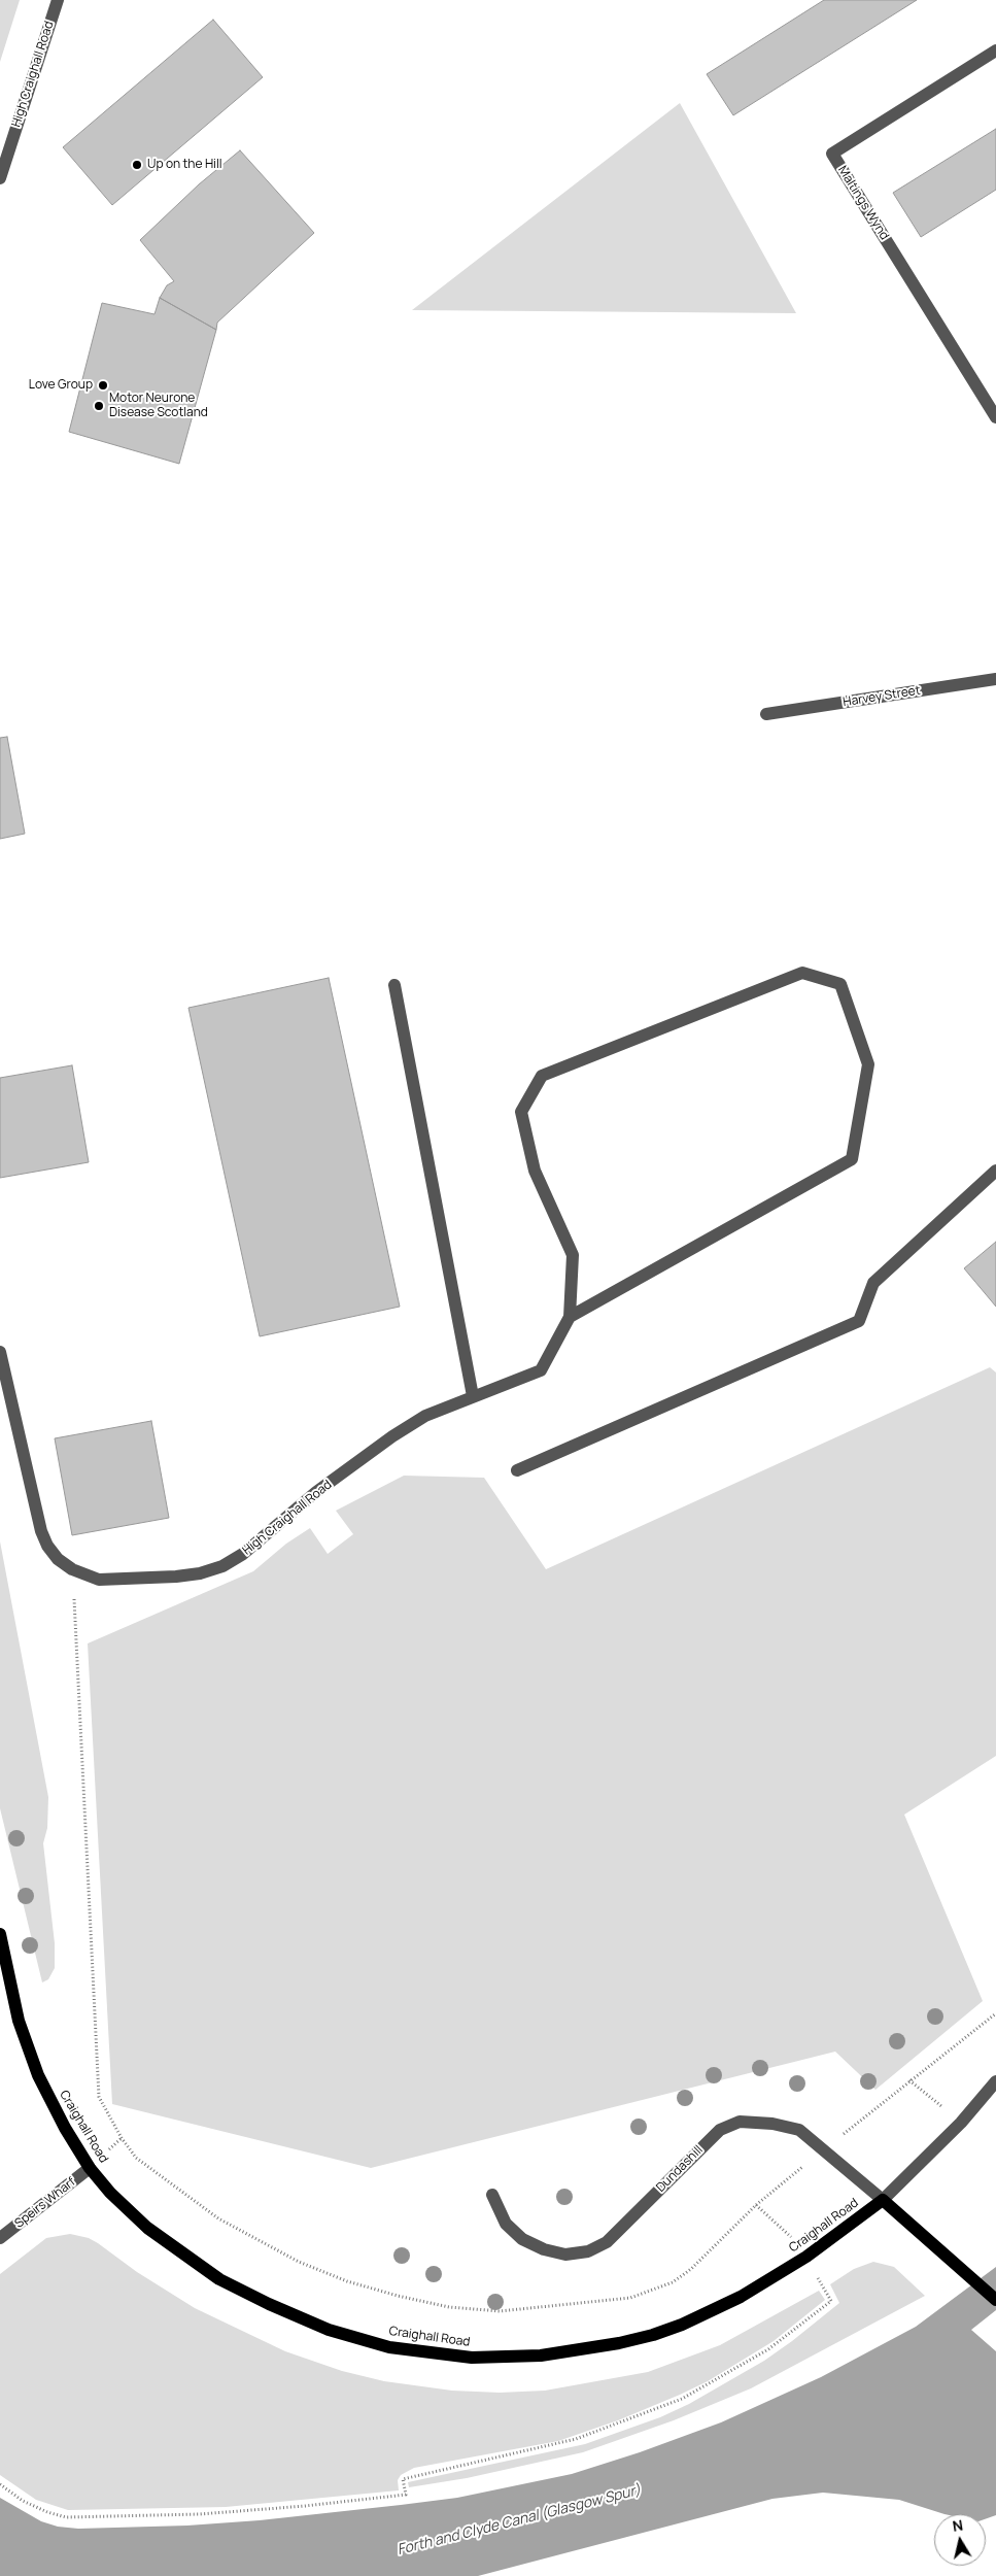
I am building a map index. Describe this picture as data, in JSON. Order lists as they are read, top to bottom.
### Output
{
  "streets": {
    "main road": ["Craighall Road"],
    "street": [
      "High Craighall Road",
      "Maltings Wynd",
      "Harvey Street",
      "Dundashill",
      "Speirs Wharf"
    ]
  },
  "crossings": [
    ["Craighall Road", "Dundashill"],
    ["Craighall Road", "Speirs Wharf"]
  ],
  "water": ["Forth and Clyde Canal (Glasgow Spur)"],
  "places": ["Up on the Hill", "Love Group", "Motor Neurone Disease Scotland"],
  "north": "top"
}
